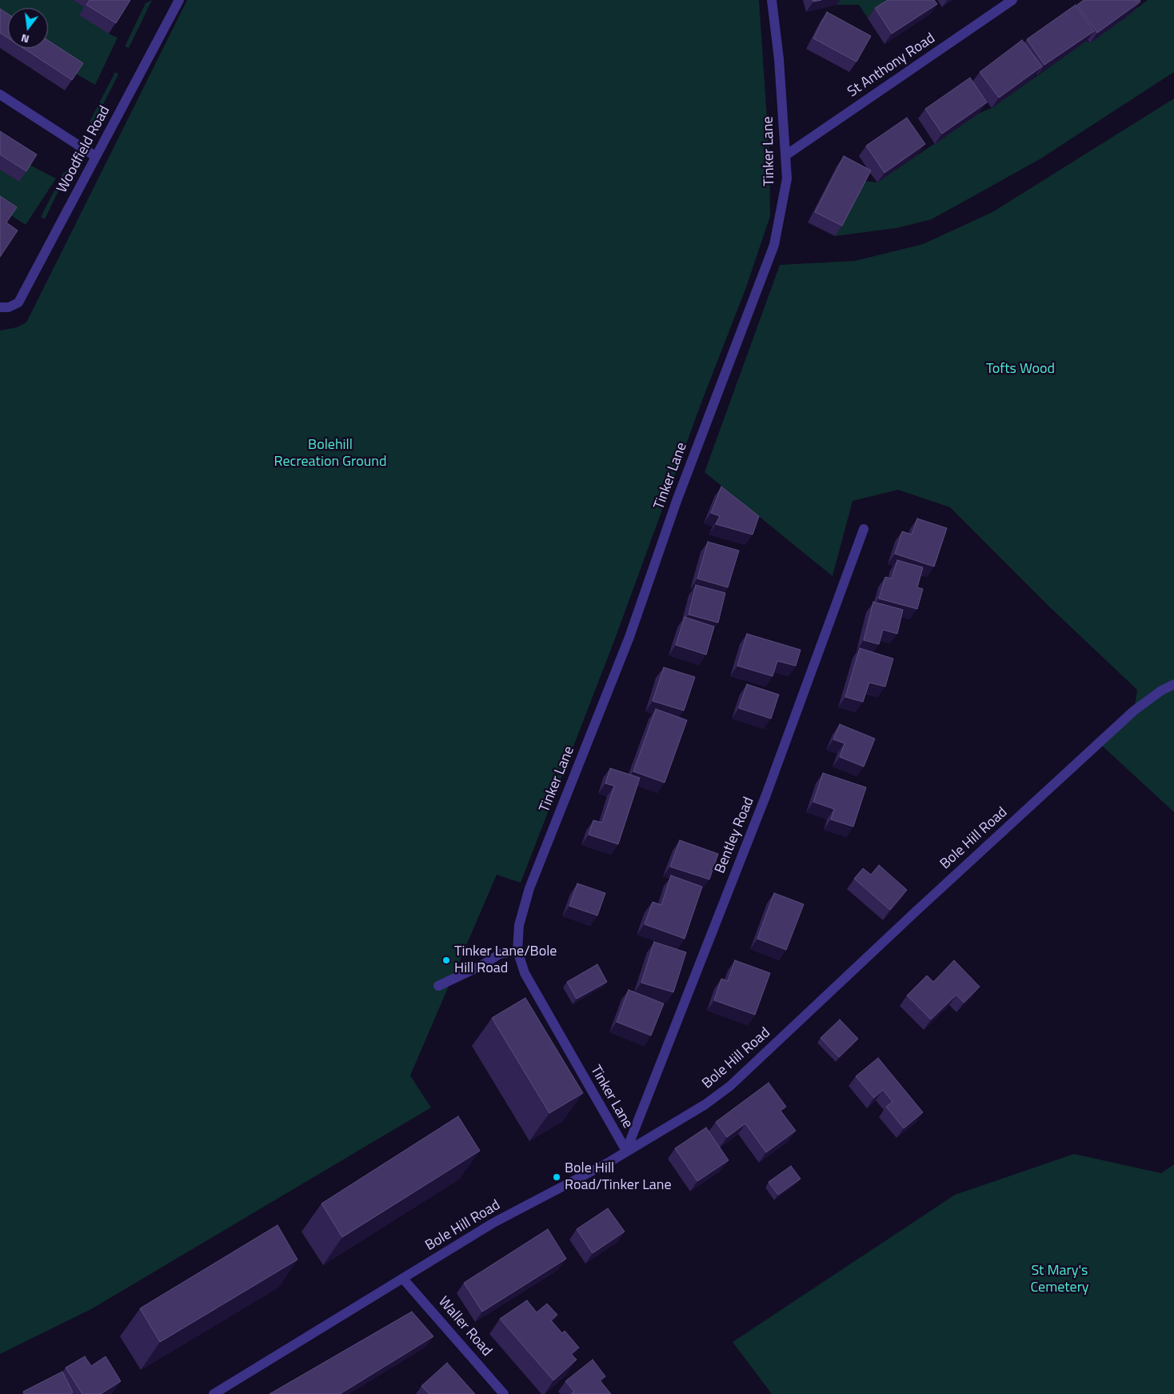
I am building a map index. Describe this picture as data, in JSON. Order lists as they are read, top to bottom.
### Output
{
  "streets": {
    "street": [
      "St Anthony Road",
      "Woodfield Road",
      "Tinker Lane",
      "Bentley Road",
      "Bole Hill Road",
      "Waller Road"
    ]
  },
  "crossings": [
    ["St Anthony Road", "Tinker Lane"],
    ["Tinker Lane", "Bentley Road"],
    ["Tinker Lane", "Bole Hill Road"],
    ["Bentley Road", "Bole Hill Road"],
    ["Bole Hill Road", "Waller Road"]
  ],
  "parks": ["Tofts Wood", "Bolehill Recreation Ground", "St Mary's Cemetery"],
  "places": ["Tinker Lane/Bole Hill Road", "Bole Hill Road/Tinker Lane"],
  "north": "bottom"
}
